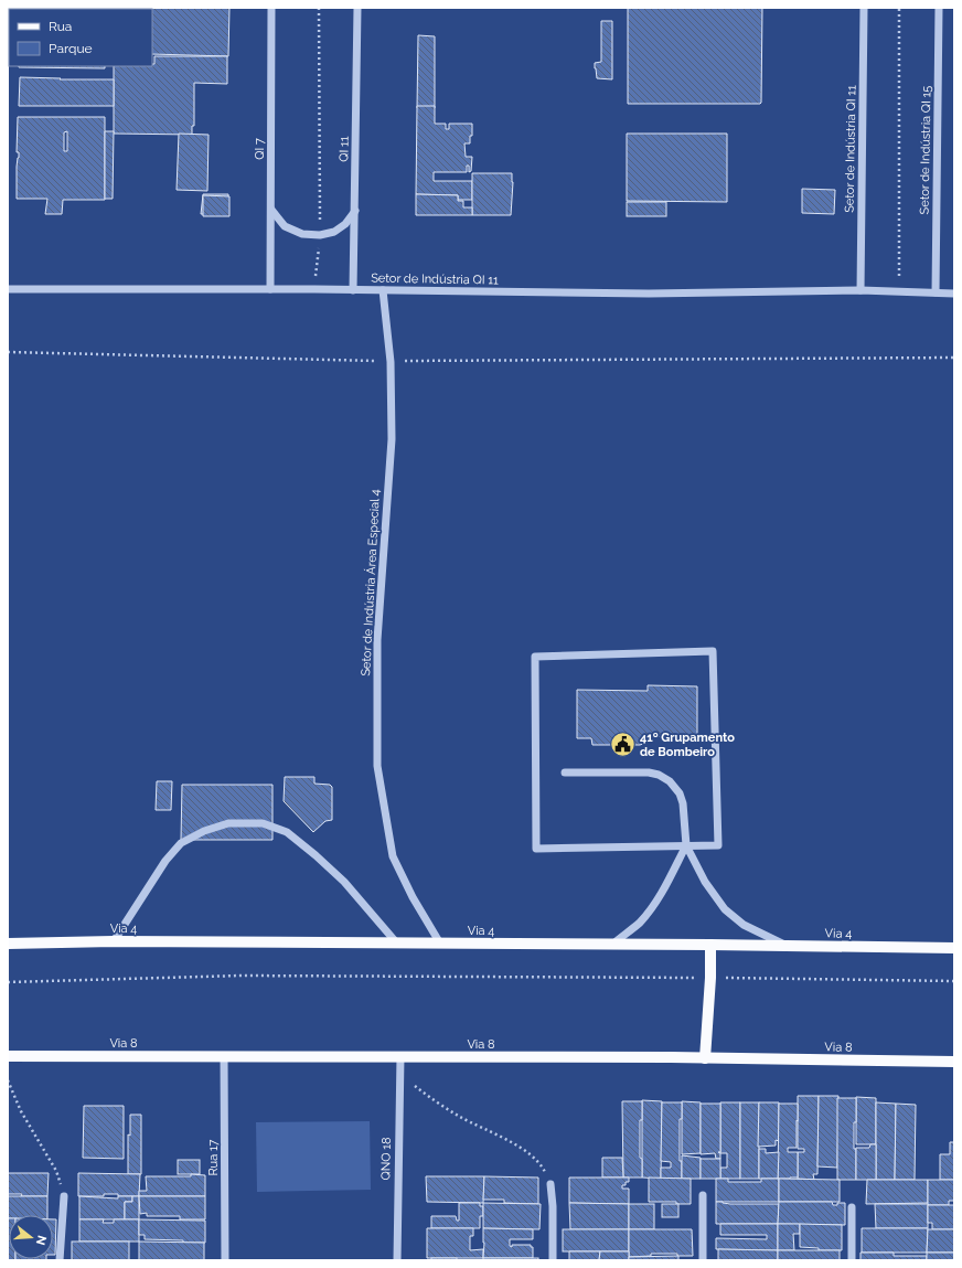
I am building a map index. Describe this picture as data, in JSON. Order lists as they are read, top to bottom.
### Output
{
  "streets": {
    "main road": ["Via 4", "Via 8"],
    "street": [
      "QI 7",
      "QI 11",
      "Setor de Indústria QI 11",
      "Setor de Indústria QI 15",
      "Setor de Indústria Área Especial 4",
      "Rua 17",
      "QNO 18"
    ]
  },
  "crossings": [
    ["QI 7", "Setor de Indústria QI 11"],
    ["QI 11", "Setor de Indústria QI 11"],
    ["Setor de Indústria QI 11", "Setor de Indústria QI 15"],
    ["Setor de Indústria QI 11", "Setor de Indústria Área Especial 4"],
    ["Setor de Indústria Área Especial 4", "Via 4"],
    ["Via 8", "Rua 17"],
    ["Via 8", "QNO 18"]
  ],
  "places": {
    "public building": ["41º Grupamento de Bombeiro"]
  },
  "legend": ["Rua", "Parque"],
  "north": "right"
}
